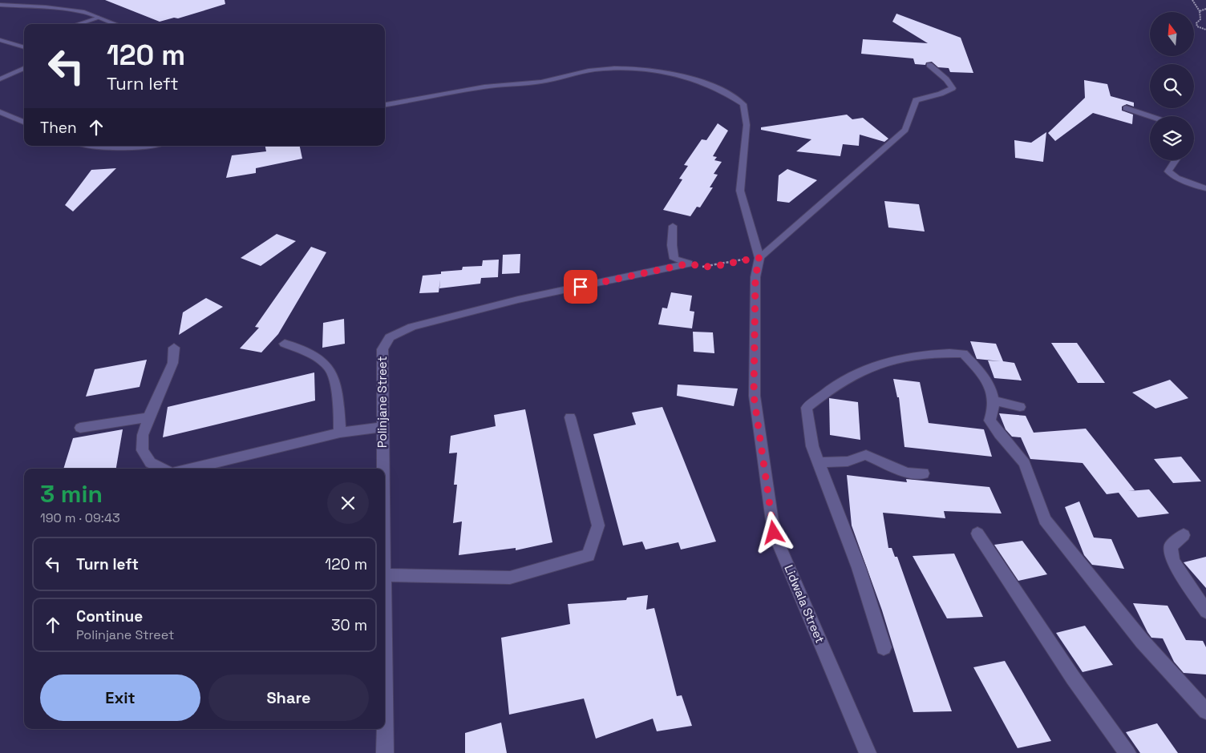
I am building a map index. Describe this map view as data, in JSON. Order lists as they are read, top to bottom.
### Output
{
  "streets": {
    "street": ["Polinjane Street", "Lidwala Street"]
  },
  "north": "top",
  "page": {
    "turn": ["120 m", "Turn left"],
    "then": "Then",
    "heading": ["3 min", "190 m · 09:43"],
    "list": [
      {
        "name": "Turn left",
        "value": "120 m"
      },
      {
        "name": "Continue",
        "note": "Polinjane Street",
        "value": "30 m"
      }
    ],
    "buttons": ["Exit", "Share"]
  }
}
